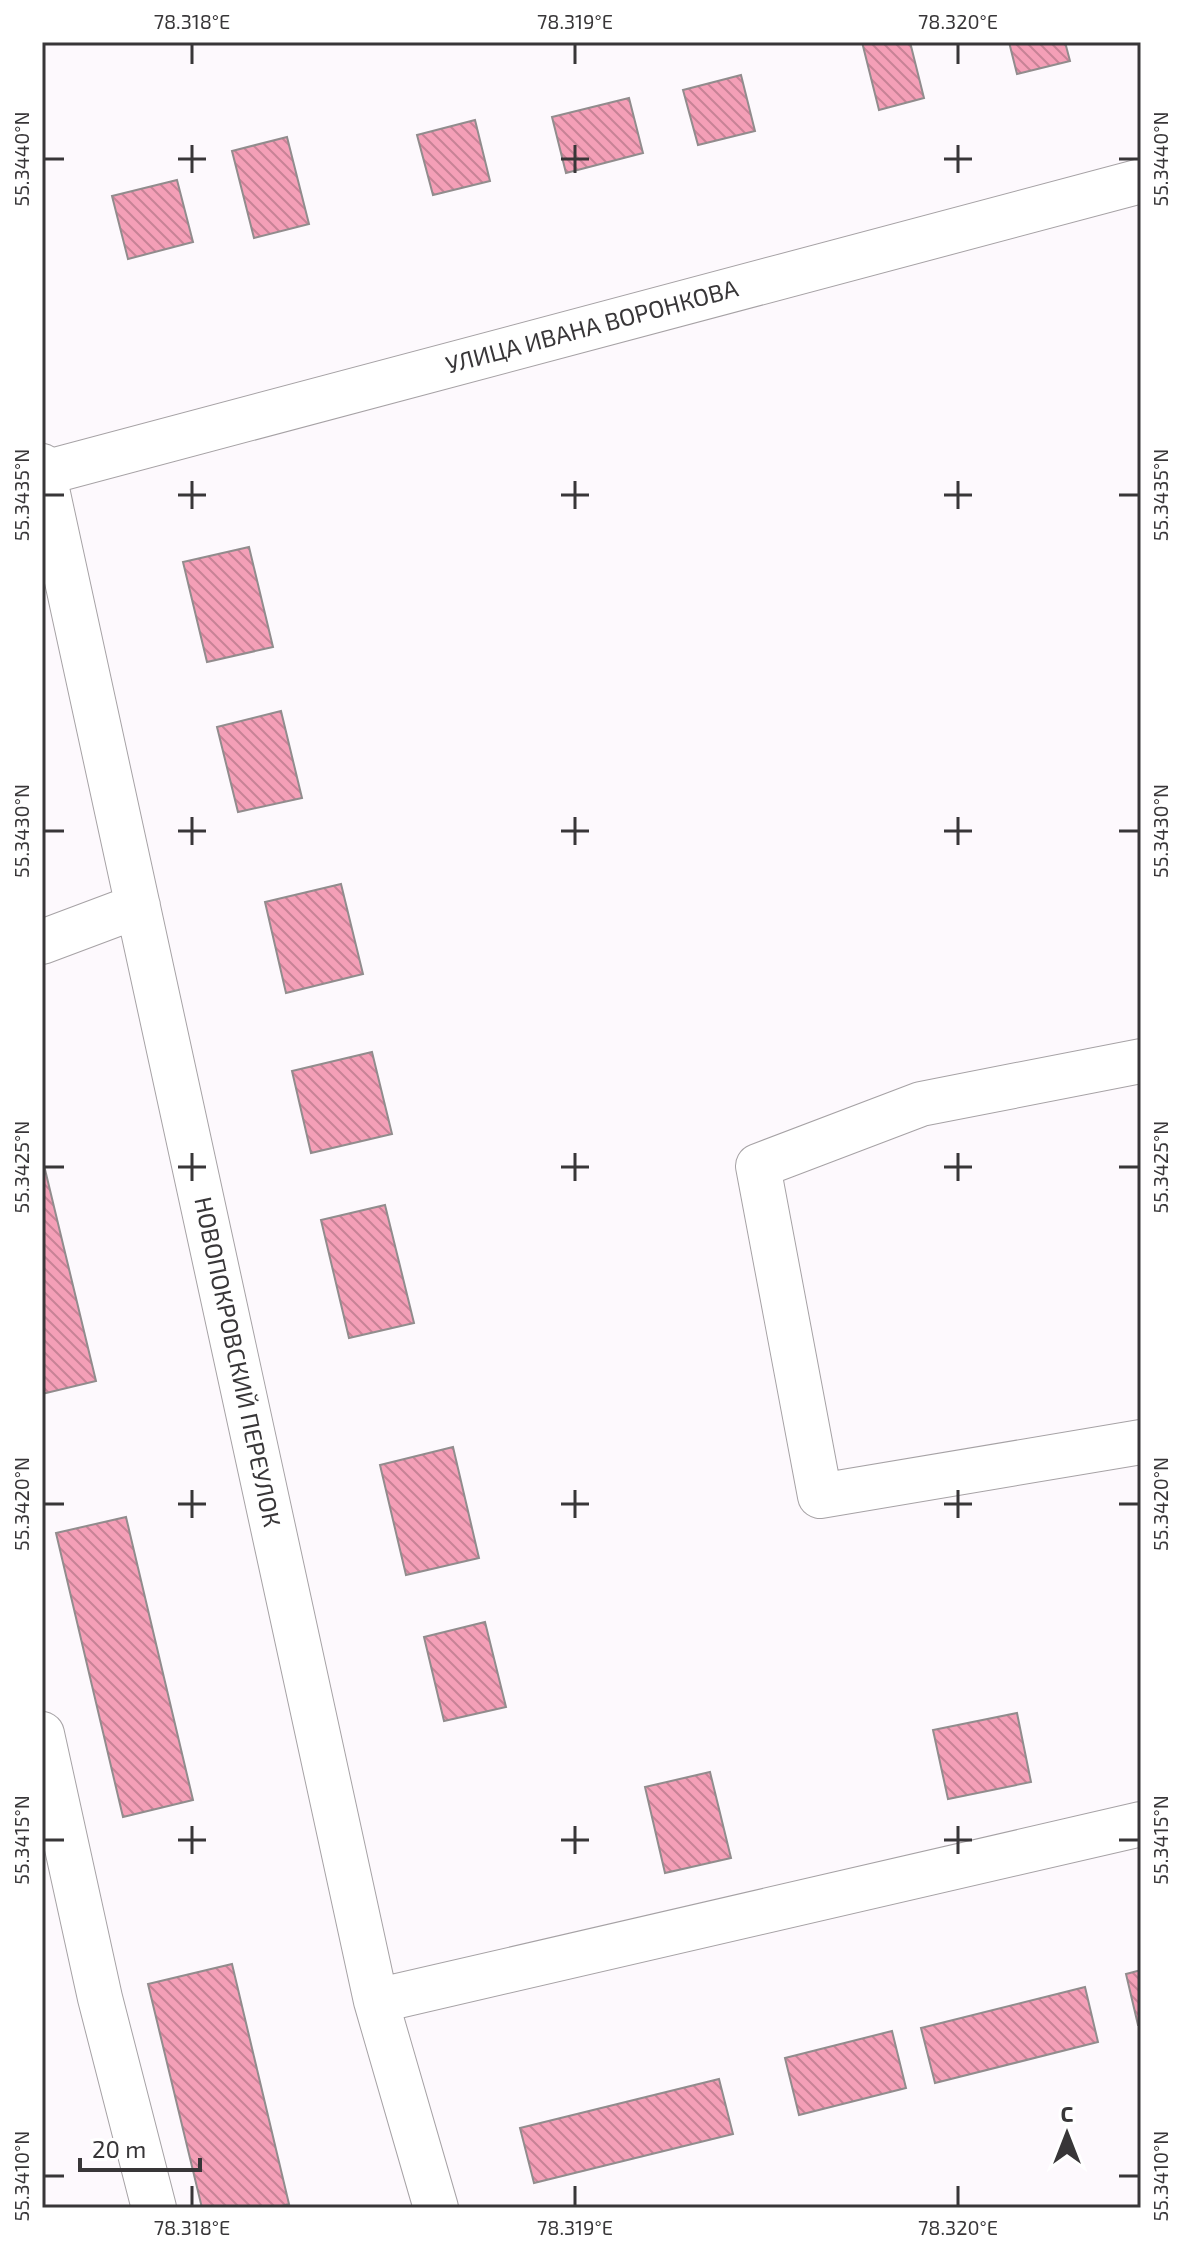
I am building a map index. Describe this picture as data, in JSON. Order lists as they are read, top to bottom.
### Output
{
  "streets": {
    "street": ["УЛИЦА ИВАНА ВОРОНКОВА", "НОВОПОКРОВСКИЙ ПЕРЕУЛОК"]
  },
  "crossings": [
    ["УЛИЦА ИВАНА ВОРОНКОВА", "НОВОПОКРОВСКИЙ ПЕРЕУЛОК"]
  ],
  "scale_bar": "20 m",
  "north": "top",
  "coordinates": [
    "78.318°E",
    "78.319°E",
    "78.320°E",
    "55.3440°N",
    "55.3435°N",
    "55.3430°N",
    "55.3425°N",
    "55.3420°N",
    "55.3415°N",
    "55.3410°N"
  ]
}
